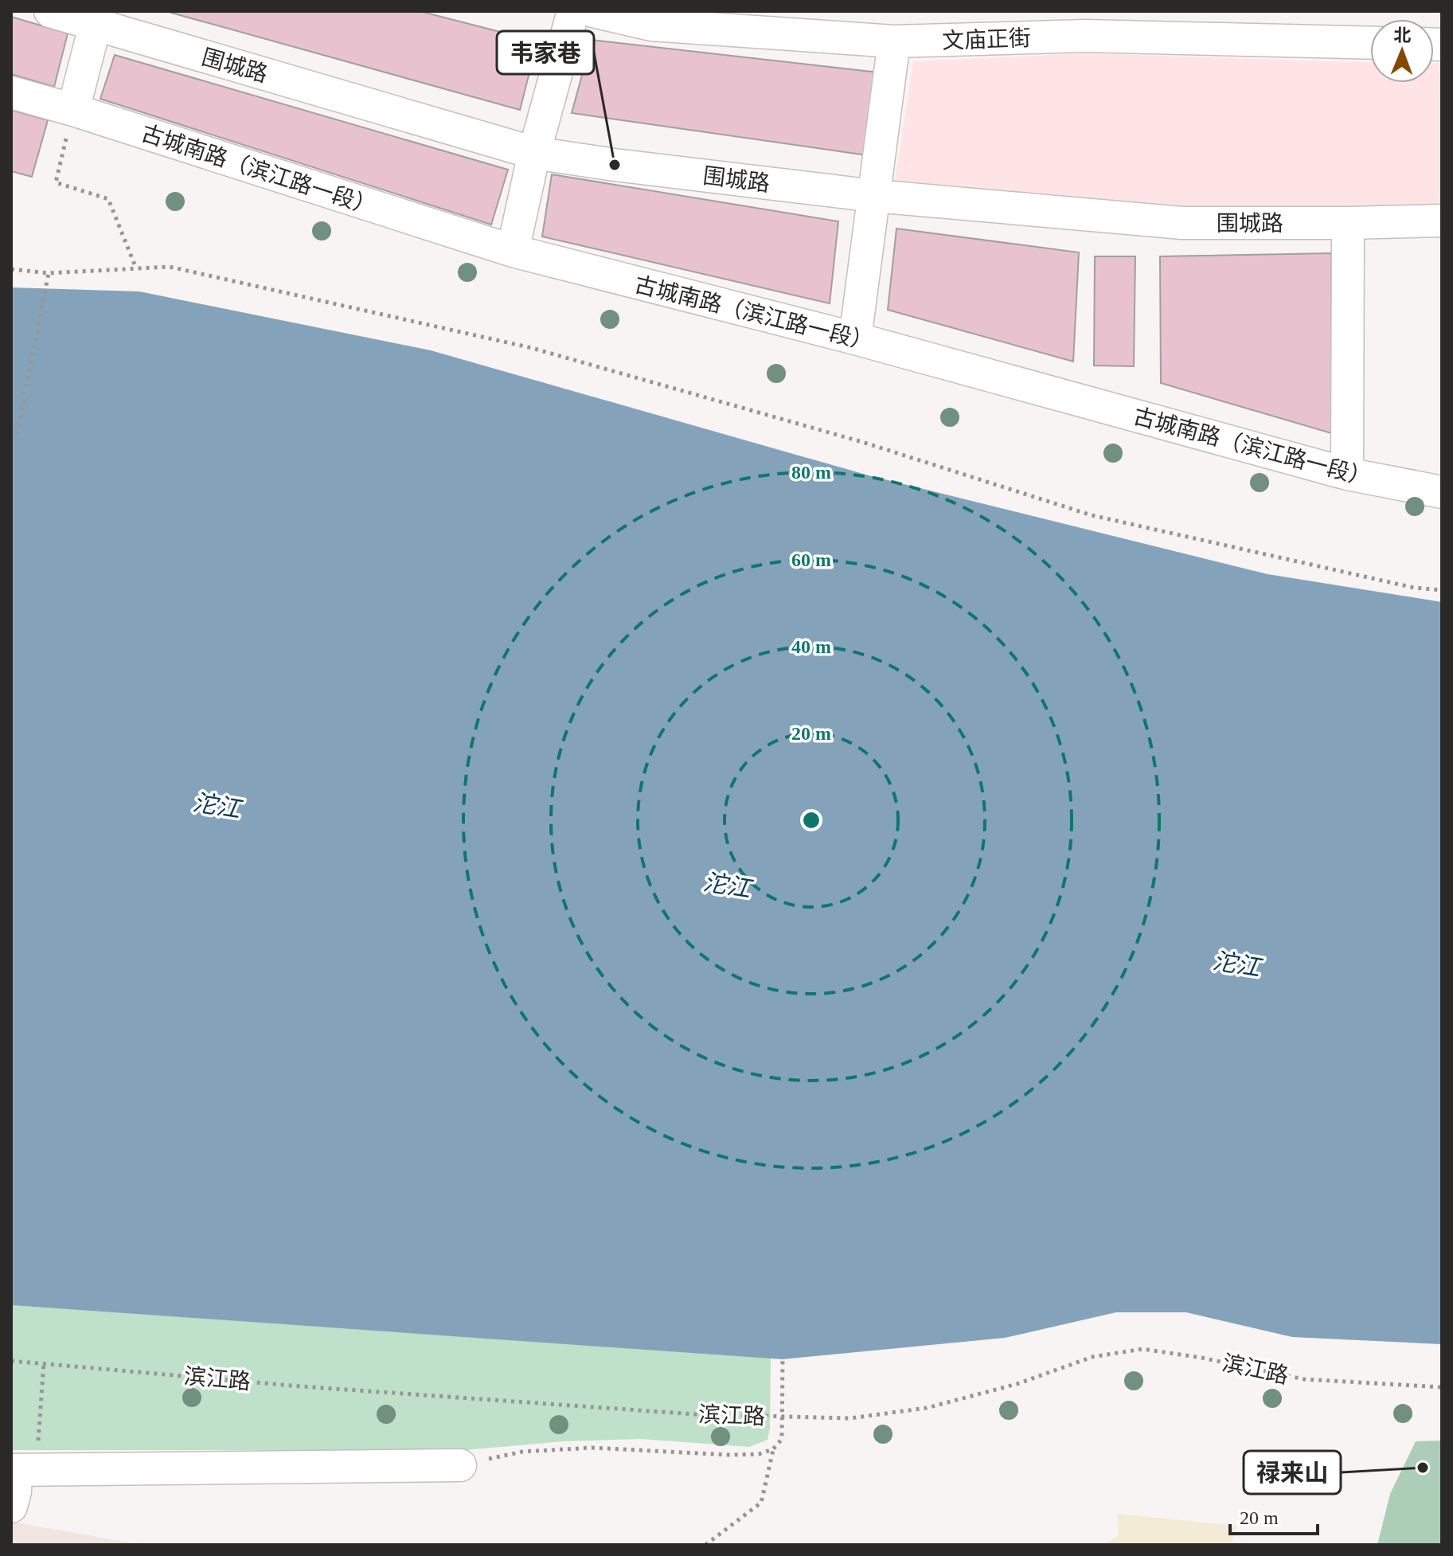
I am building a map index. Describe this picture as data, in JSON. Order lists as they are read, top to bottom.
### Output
{
  "streets": {
    "street": ["文庙正街", "围城路", "古城南路（滨江路一段）"],
    "path": ["滨江路"]
  },
  "water": ["沱江"],
  "places": ["韦家巷", "禄来山"],
  "scale_bar": "20 m",
  "north": "top",
  "rings": [
    "80 m",
    "60 m",
    "40 m",
    "20 m"
  ]
}
